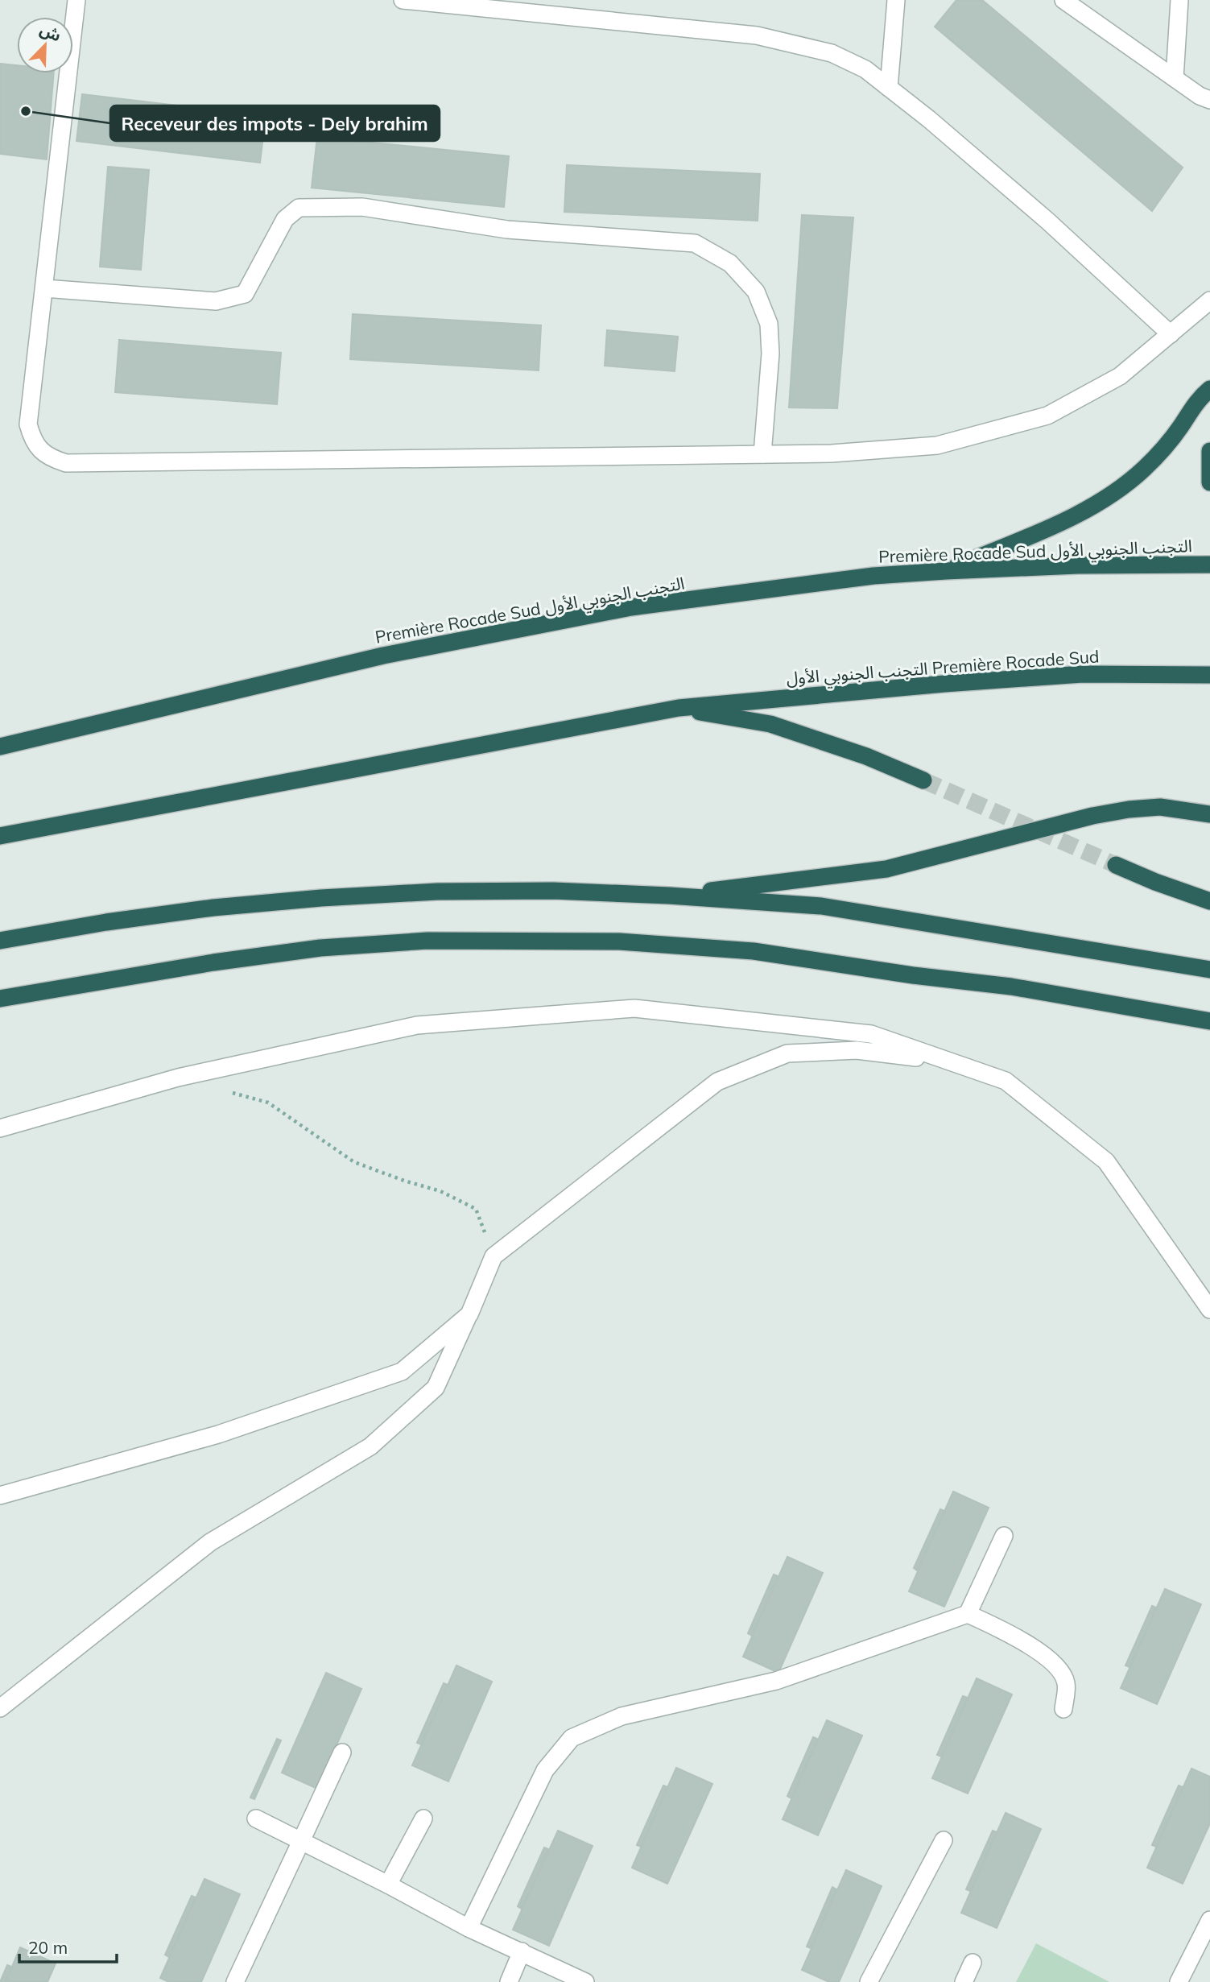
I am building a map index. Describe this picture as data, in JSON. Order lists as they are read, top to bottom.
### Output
{
  "streets": {
    "highway": ["Première Rocade Sud التجنب الجنوبي الأول", "التجنب الجنوبي الأول Première Rocade Sud"]
  },
  "places": ["Receveur des impots - Dely brahim"],
  "scale_bar": "20 m",
  "north": "top right"
}
